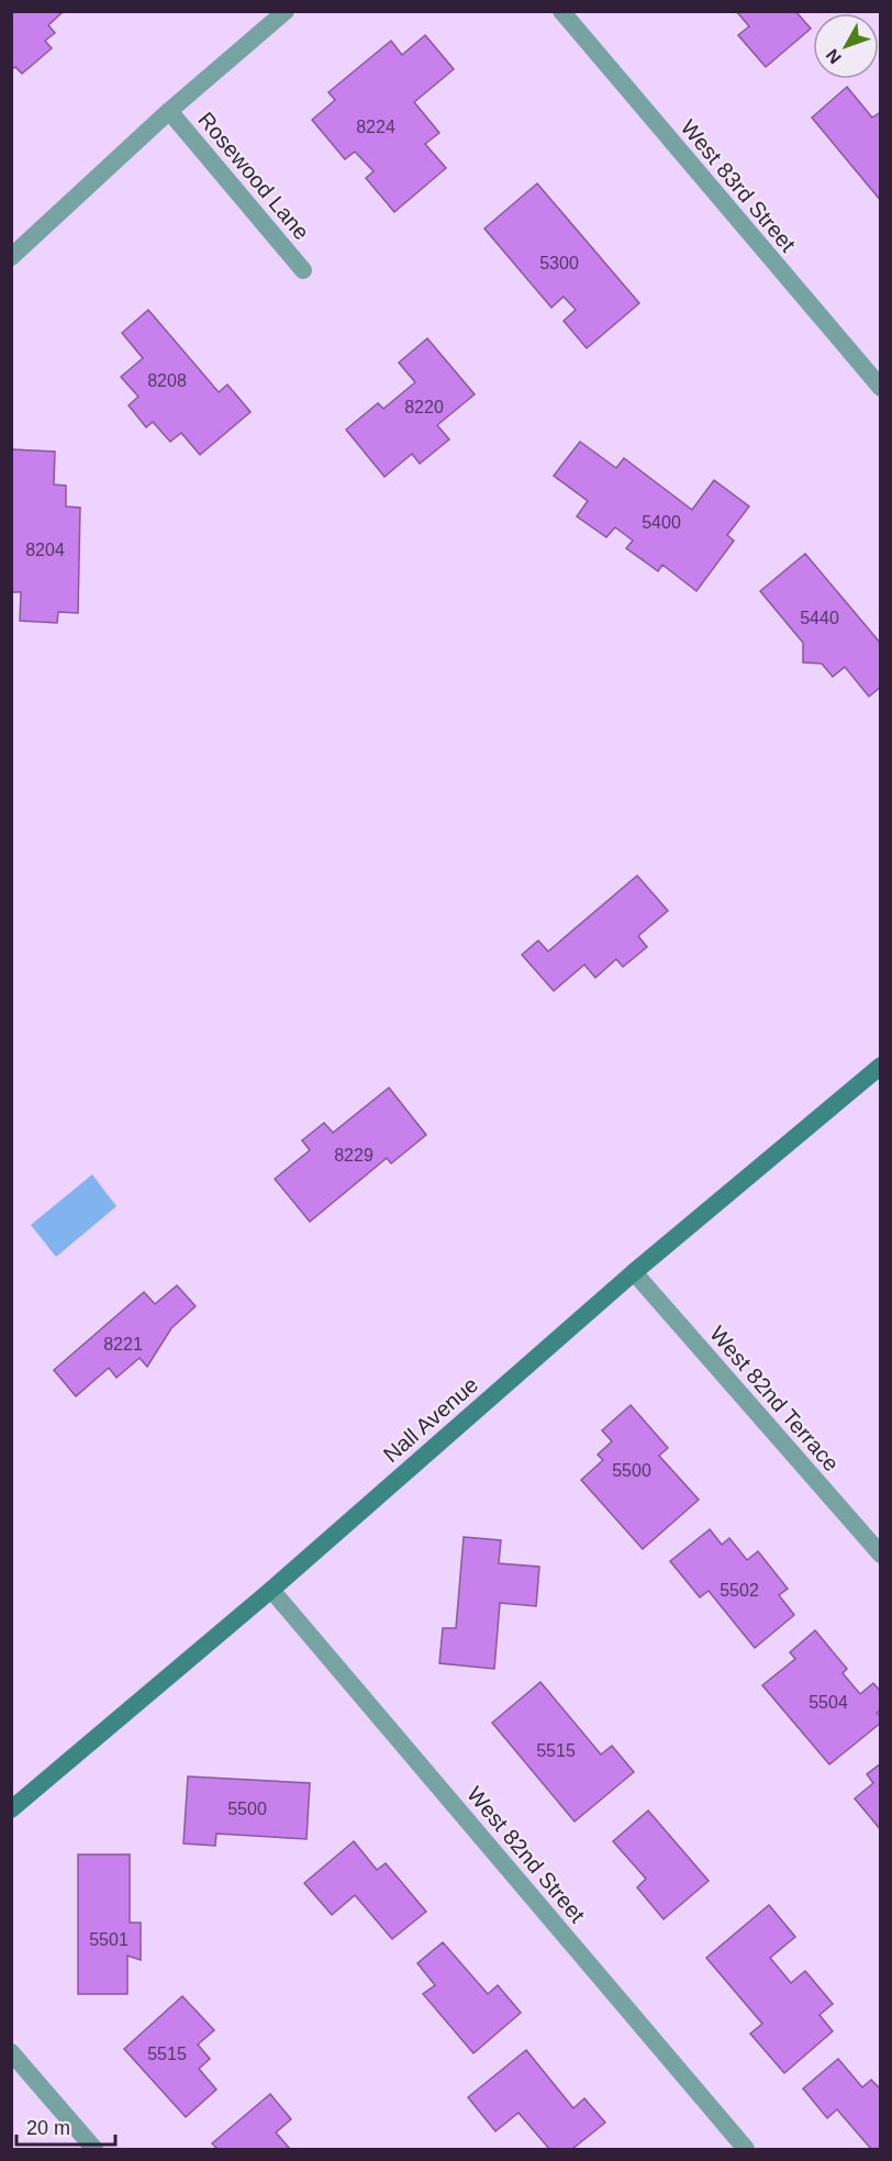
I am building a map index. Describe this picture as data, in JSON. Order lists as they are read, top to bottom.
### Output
{
  "streets": {
    "main road": ["Nall Avenue"],
    "street": [
      "Rosewood Lane",
      "West 83rd Street",
      "West 82nd Terrace",
      "West 82nd Street"
    ]
  },
  "crossings": [
    ["West 82nd Terrace", "Nall Avenue"],
    ["Nall Avenue", "West 82nd Street"]
  ],
  "house_numbers": [
    "8224",
    "5300",
    "8208",
    "8220",
    "5400",
    "8204",
    "5440",
    "8229",
    "8221",
    "5500",
    "5502",
    "5504",
    "5515",
    "5500",
    "5501",
    "5515"
  ],
  "scale_bar": "20 m",
  "north": "bottom left"
}
